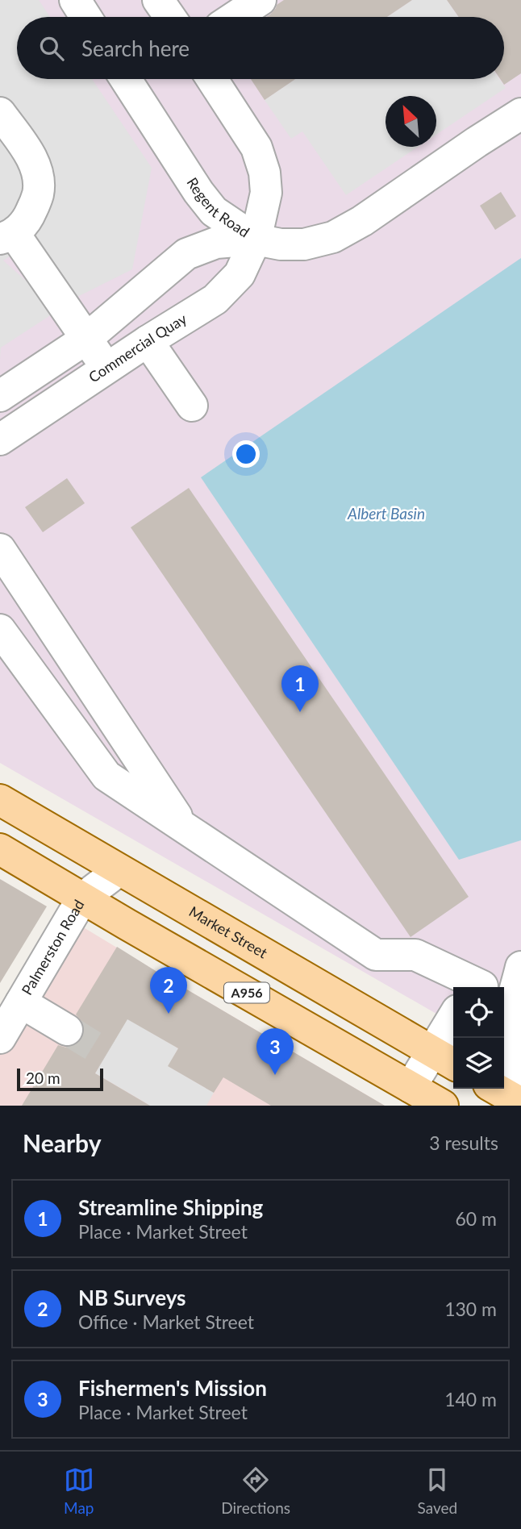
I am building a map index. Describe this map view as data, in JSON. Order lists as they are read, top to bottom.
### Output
{
  "streets": {
    "main road": ["Market Street", "A956"],
    "street": ["Regent Road", "Commercial Quay", "Palmerston Road"]
  },
  "crossings": [
    ["Regent Road", "Commercial Quay"],
    ["Market Street", "Palmerston Road"],
    ["Palmerston Road", "A956"]
  ],
  "water": ["Albert Basin"],
  "scale_bar": "20 m",
  "north": "top left",
  "page": {
    "search": "Search here",
    "pins": ["1", "2", "3"],
    "scale": "20 m",
    "heading": ["Nearby", "3 results"],
    "list": [
      {
        "mark": "1",
        "name": "Streamline Shipping",
        "note": "Place · Market Street",
        "value": "60 m"
      },
      {
        "mark": "2",
        "name": "NB Surveys",
        "note": "Office · Market Street",
        "value": "130 m"
      },
      {
        "mark": "3",
        "name": "Fishermen's Mission",
        "note": "Place · Market Street",
        "value": "140 m"
      }
    ],
    "nav": ["Map", "Directions", "Saved"]
  }
}
